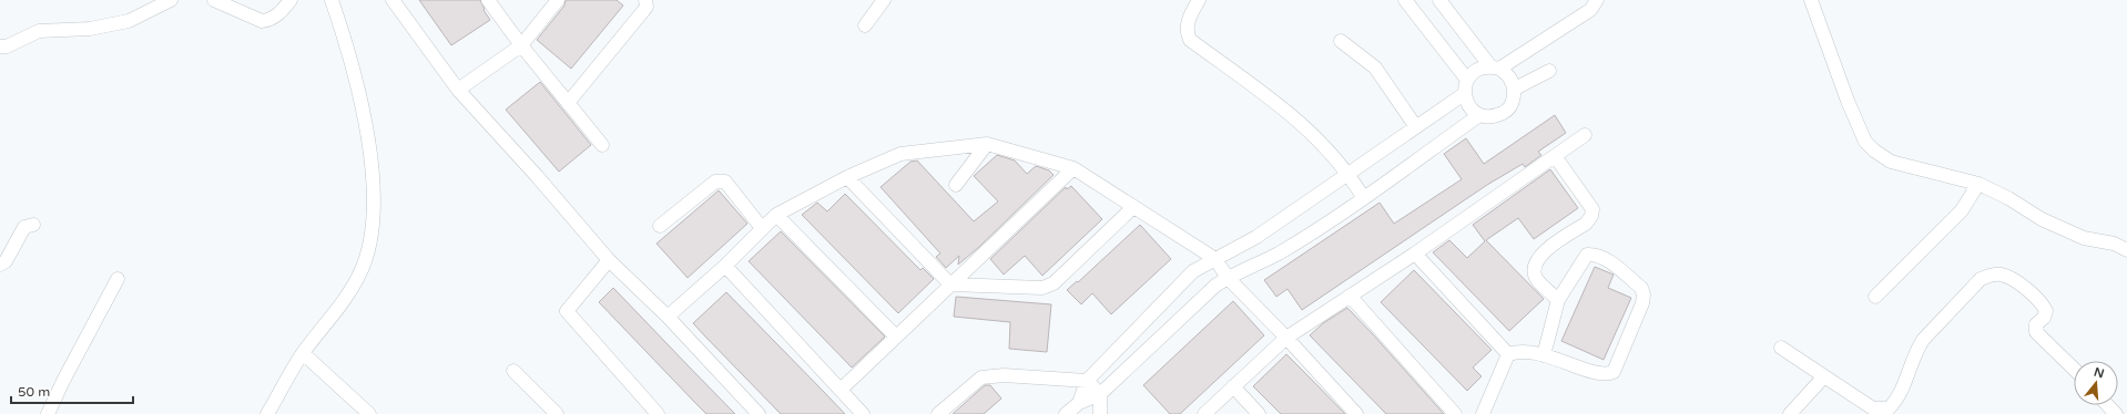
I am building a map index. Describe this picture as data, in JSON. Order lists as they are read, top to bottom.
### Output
{
  "scale_bar": "50 m",
  "north": "top"
}
